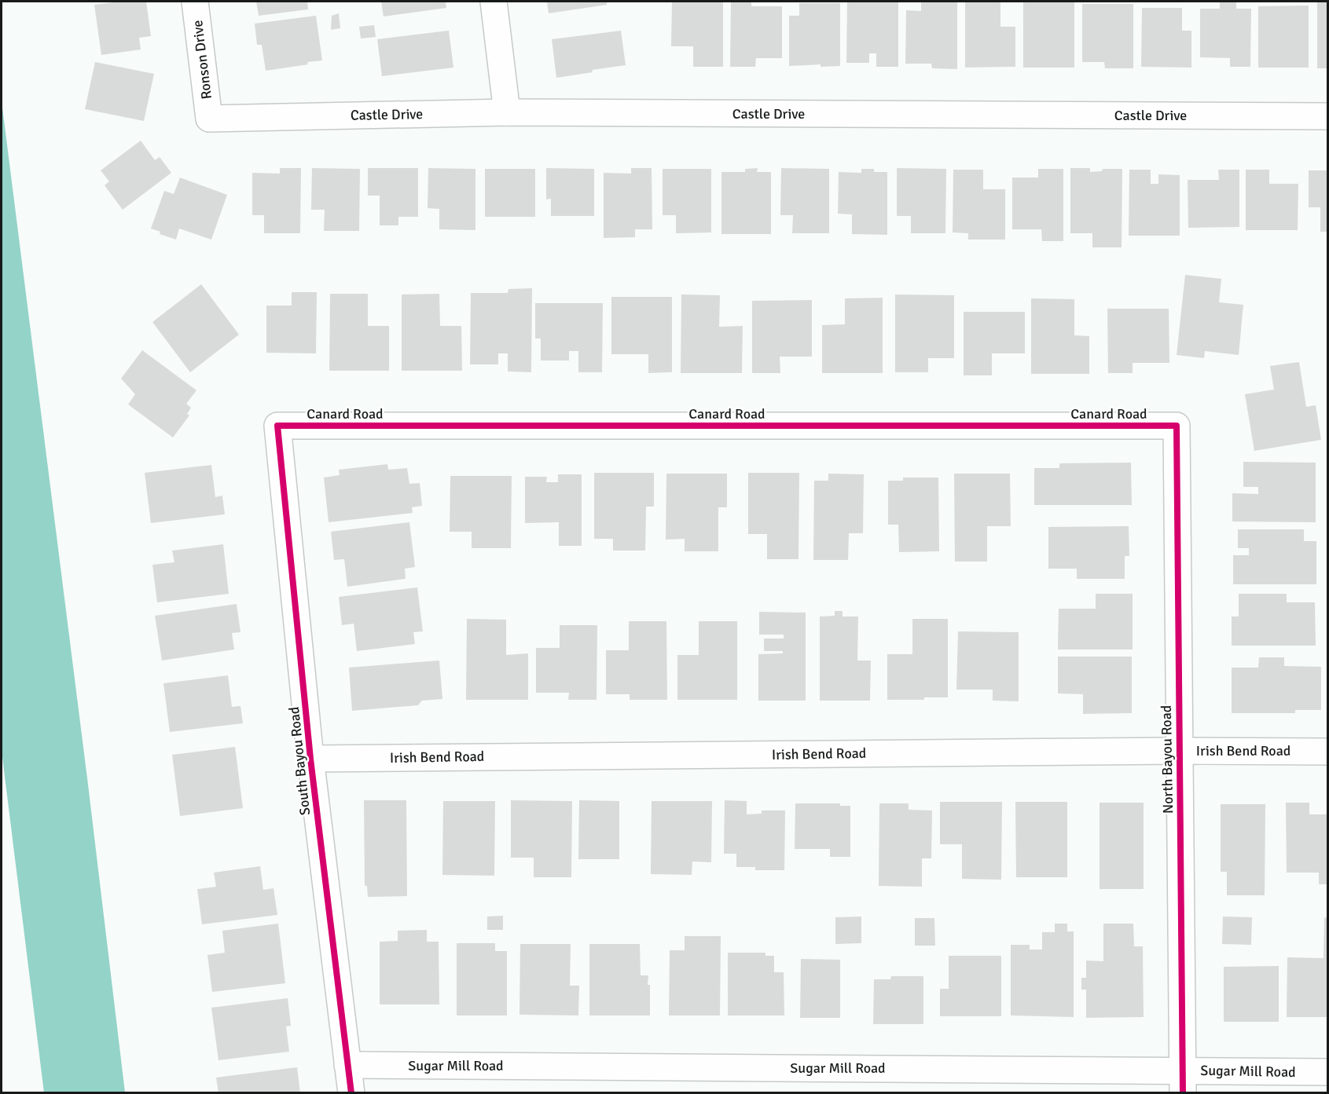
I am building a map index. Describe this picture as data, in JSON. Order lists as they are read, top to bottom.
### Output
{
  "streets": {
    "street": [
      "Ronson Drive",
      "Castle Drive",
      "Canard Road",
      "Irish Bend Road",
      "North Bayou Road",
      "South Bayou Road",
      "Sugar Mill Road"
    ]
  },
  "crossings": [
    ["Ronson Drive", "Castle Drive"],
    ["Canard Road", "North Bayou Road"],
    ["Canard Road", "South Bayou Road"],
    ["Irish Bend Road", "North Bayou Road"],
    ["Irish Bend Road", "South Bayou Road"],
    ["North Bayou Road", "Sugar Mill Road"],
    ["South Bayou Road", "Sugar Mill Road"]
  ]
}
